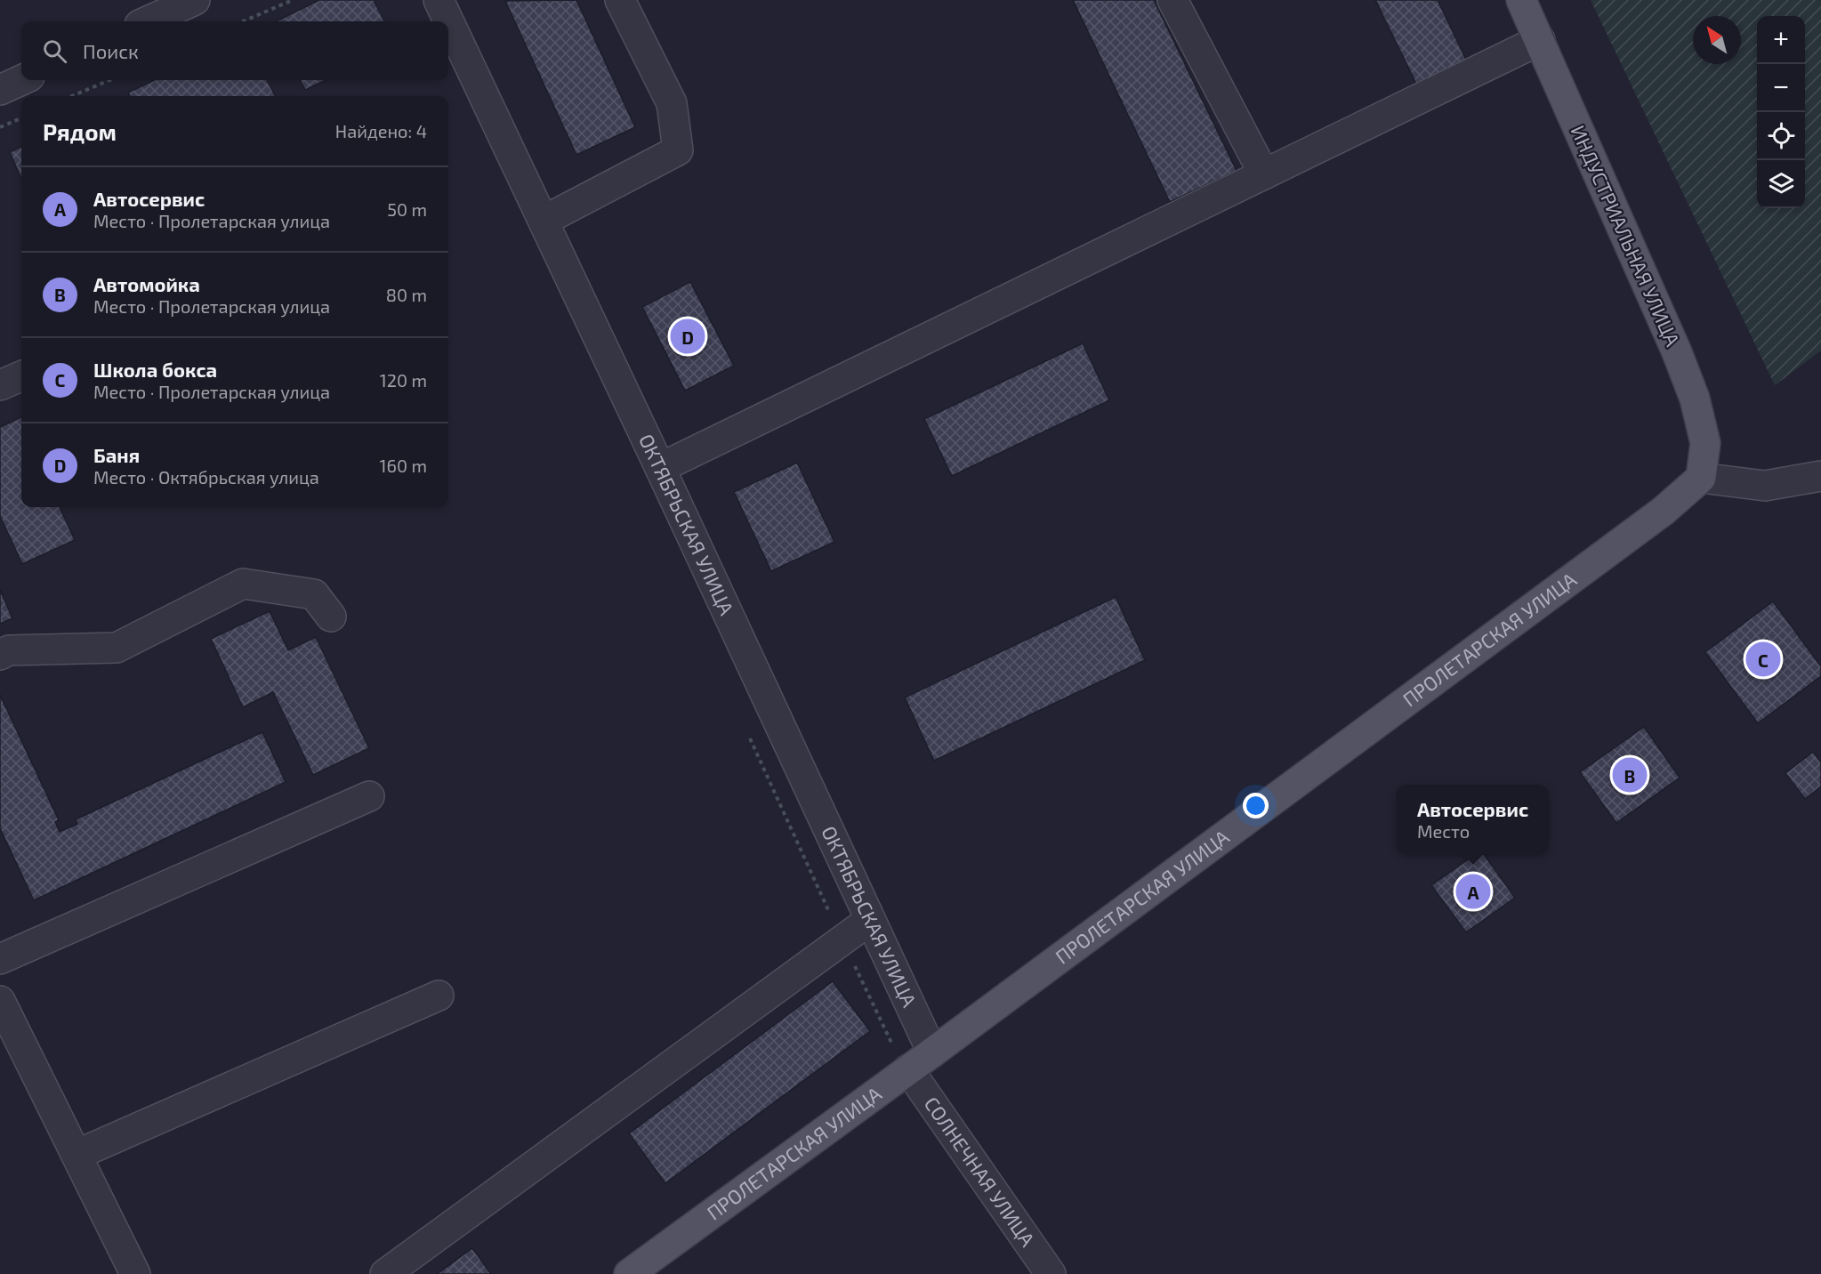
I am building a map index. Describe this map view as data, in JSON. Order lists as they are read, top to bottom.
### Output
{
  "streets": {
    "main road": ["ИНДУСТРИАЛЬНАЯ УЛИЦА", "ПРОЛЕТАРСКАЯ УЛИЦА"],
    "street": ["ОКТЯБРЬСКАЯ УЛИЦА", "СОЛНЕЧНАЯ УЛИЦА"]
  },
  "crossings": [
    ["ИНДУСТРИАЛЬНАЯ УЛИЦА", "ПРОЛЕТАРСКАЯ УЛИЦА"],
    ["ОКТЯБРЬСКАЯ УЛИЦА", "ПРОЛЕТАРСКАЯ УЛИЦА"],
    ["ПРОЛЕТАРСКАЯ УЛИЦА", "СОЛНЕЧНАЯ УЛИЦА"]
  ],
  "north": "top left",
  "page": {
    "map_buttons": ["+", "−"],
    "search": "Поиск",
    "heading": ["Рядом", "Найдено: 4"],
    "list": [
      {
        "mark": "A",
        "name": "Автосервис",
        "note": "Место · Пролетарская улица",
        "value": "50 m"
      },
      {
        "mark": "B",
        "name": "Автомойка",
        "note": "Место · Пролетарская улица",
        "value": "80 m"
      },
      {
        "mark": "C",
        "name": "Школа бокса",
        "note": "Место · Пролетарская улица",
        "value": "120 m"
      },
      {
        "mark": "D",
        "name": "Баня",
        "note": "Место · Октябрьская улица",
        "value": "160 m"
      }
    ],
    "pins": [
      "D",
      "C",
      "B",
      "A"
    ],
    "popup": ["Автосервис", "Место"]
  }
}
